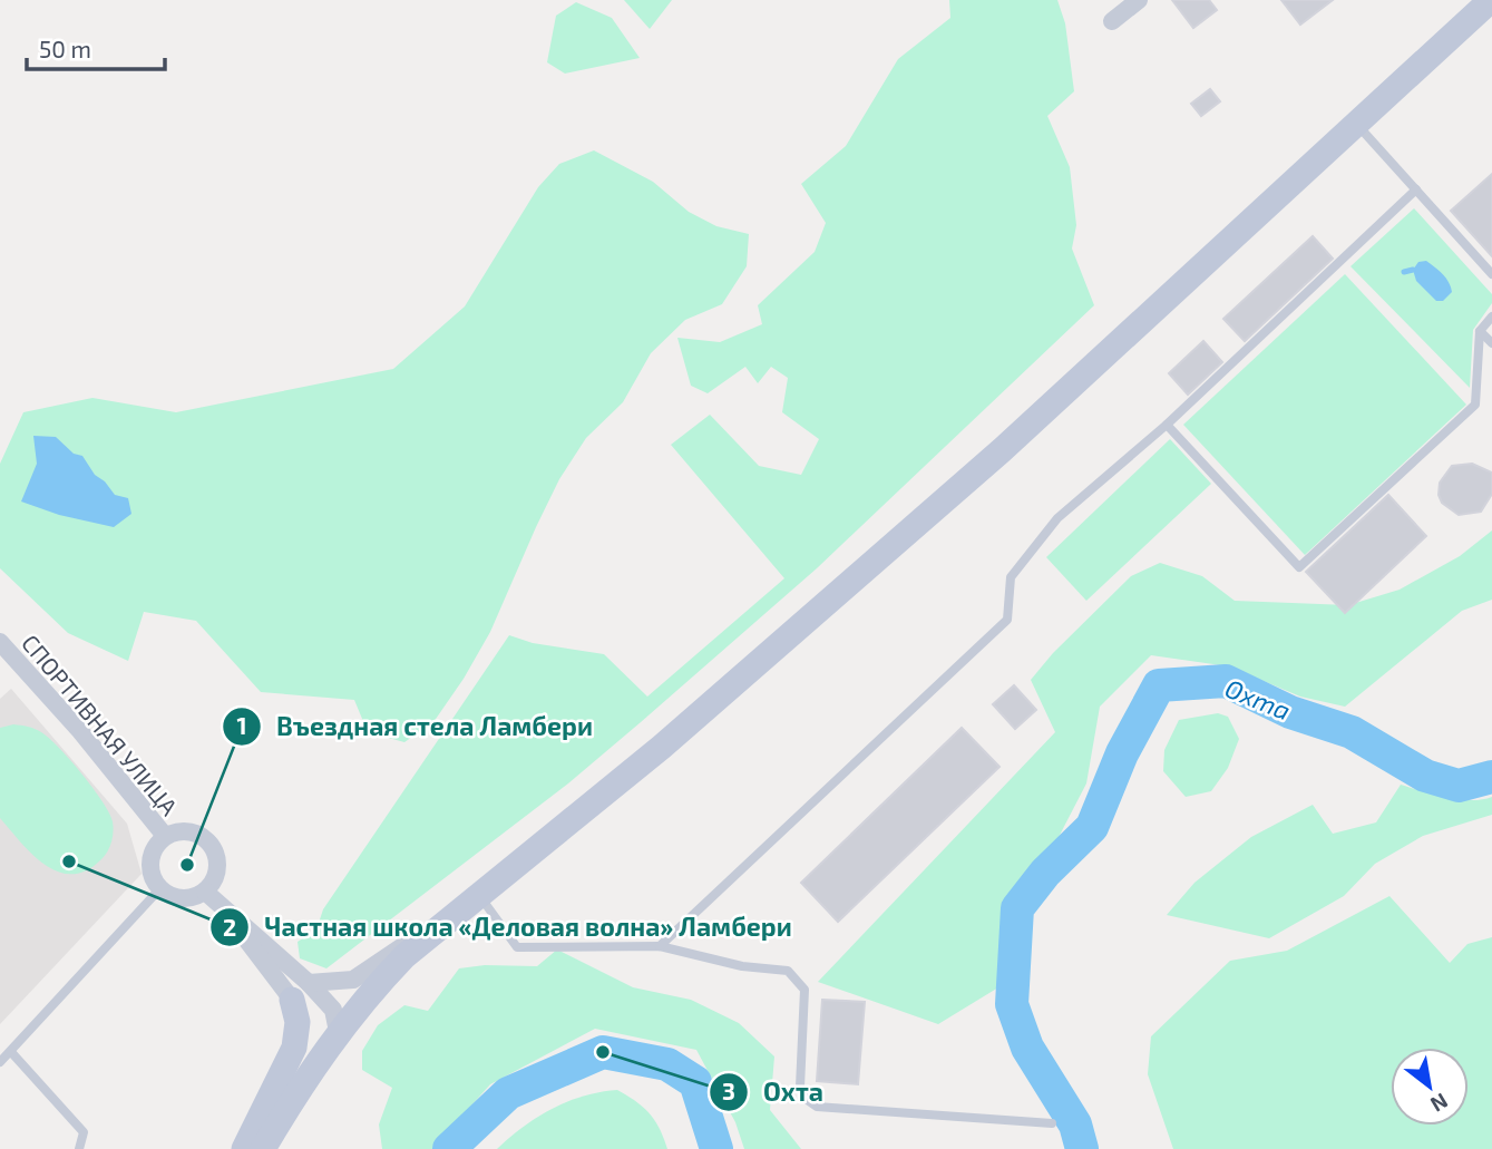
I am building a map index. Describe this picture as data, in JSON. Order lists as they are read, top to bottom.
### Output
{
  "streets": {
    "street": ["СПОРТИВНАЯ УЛИЦА"]
  },
  "water": ["Охта"],
  "places": ["Частная школа «Деловая волна» Ламбери", "Въездная стела Ламбери", "Охта"],
  "scale_bar": "50 m",
  "north": "bottom right"
}
